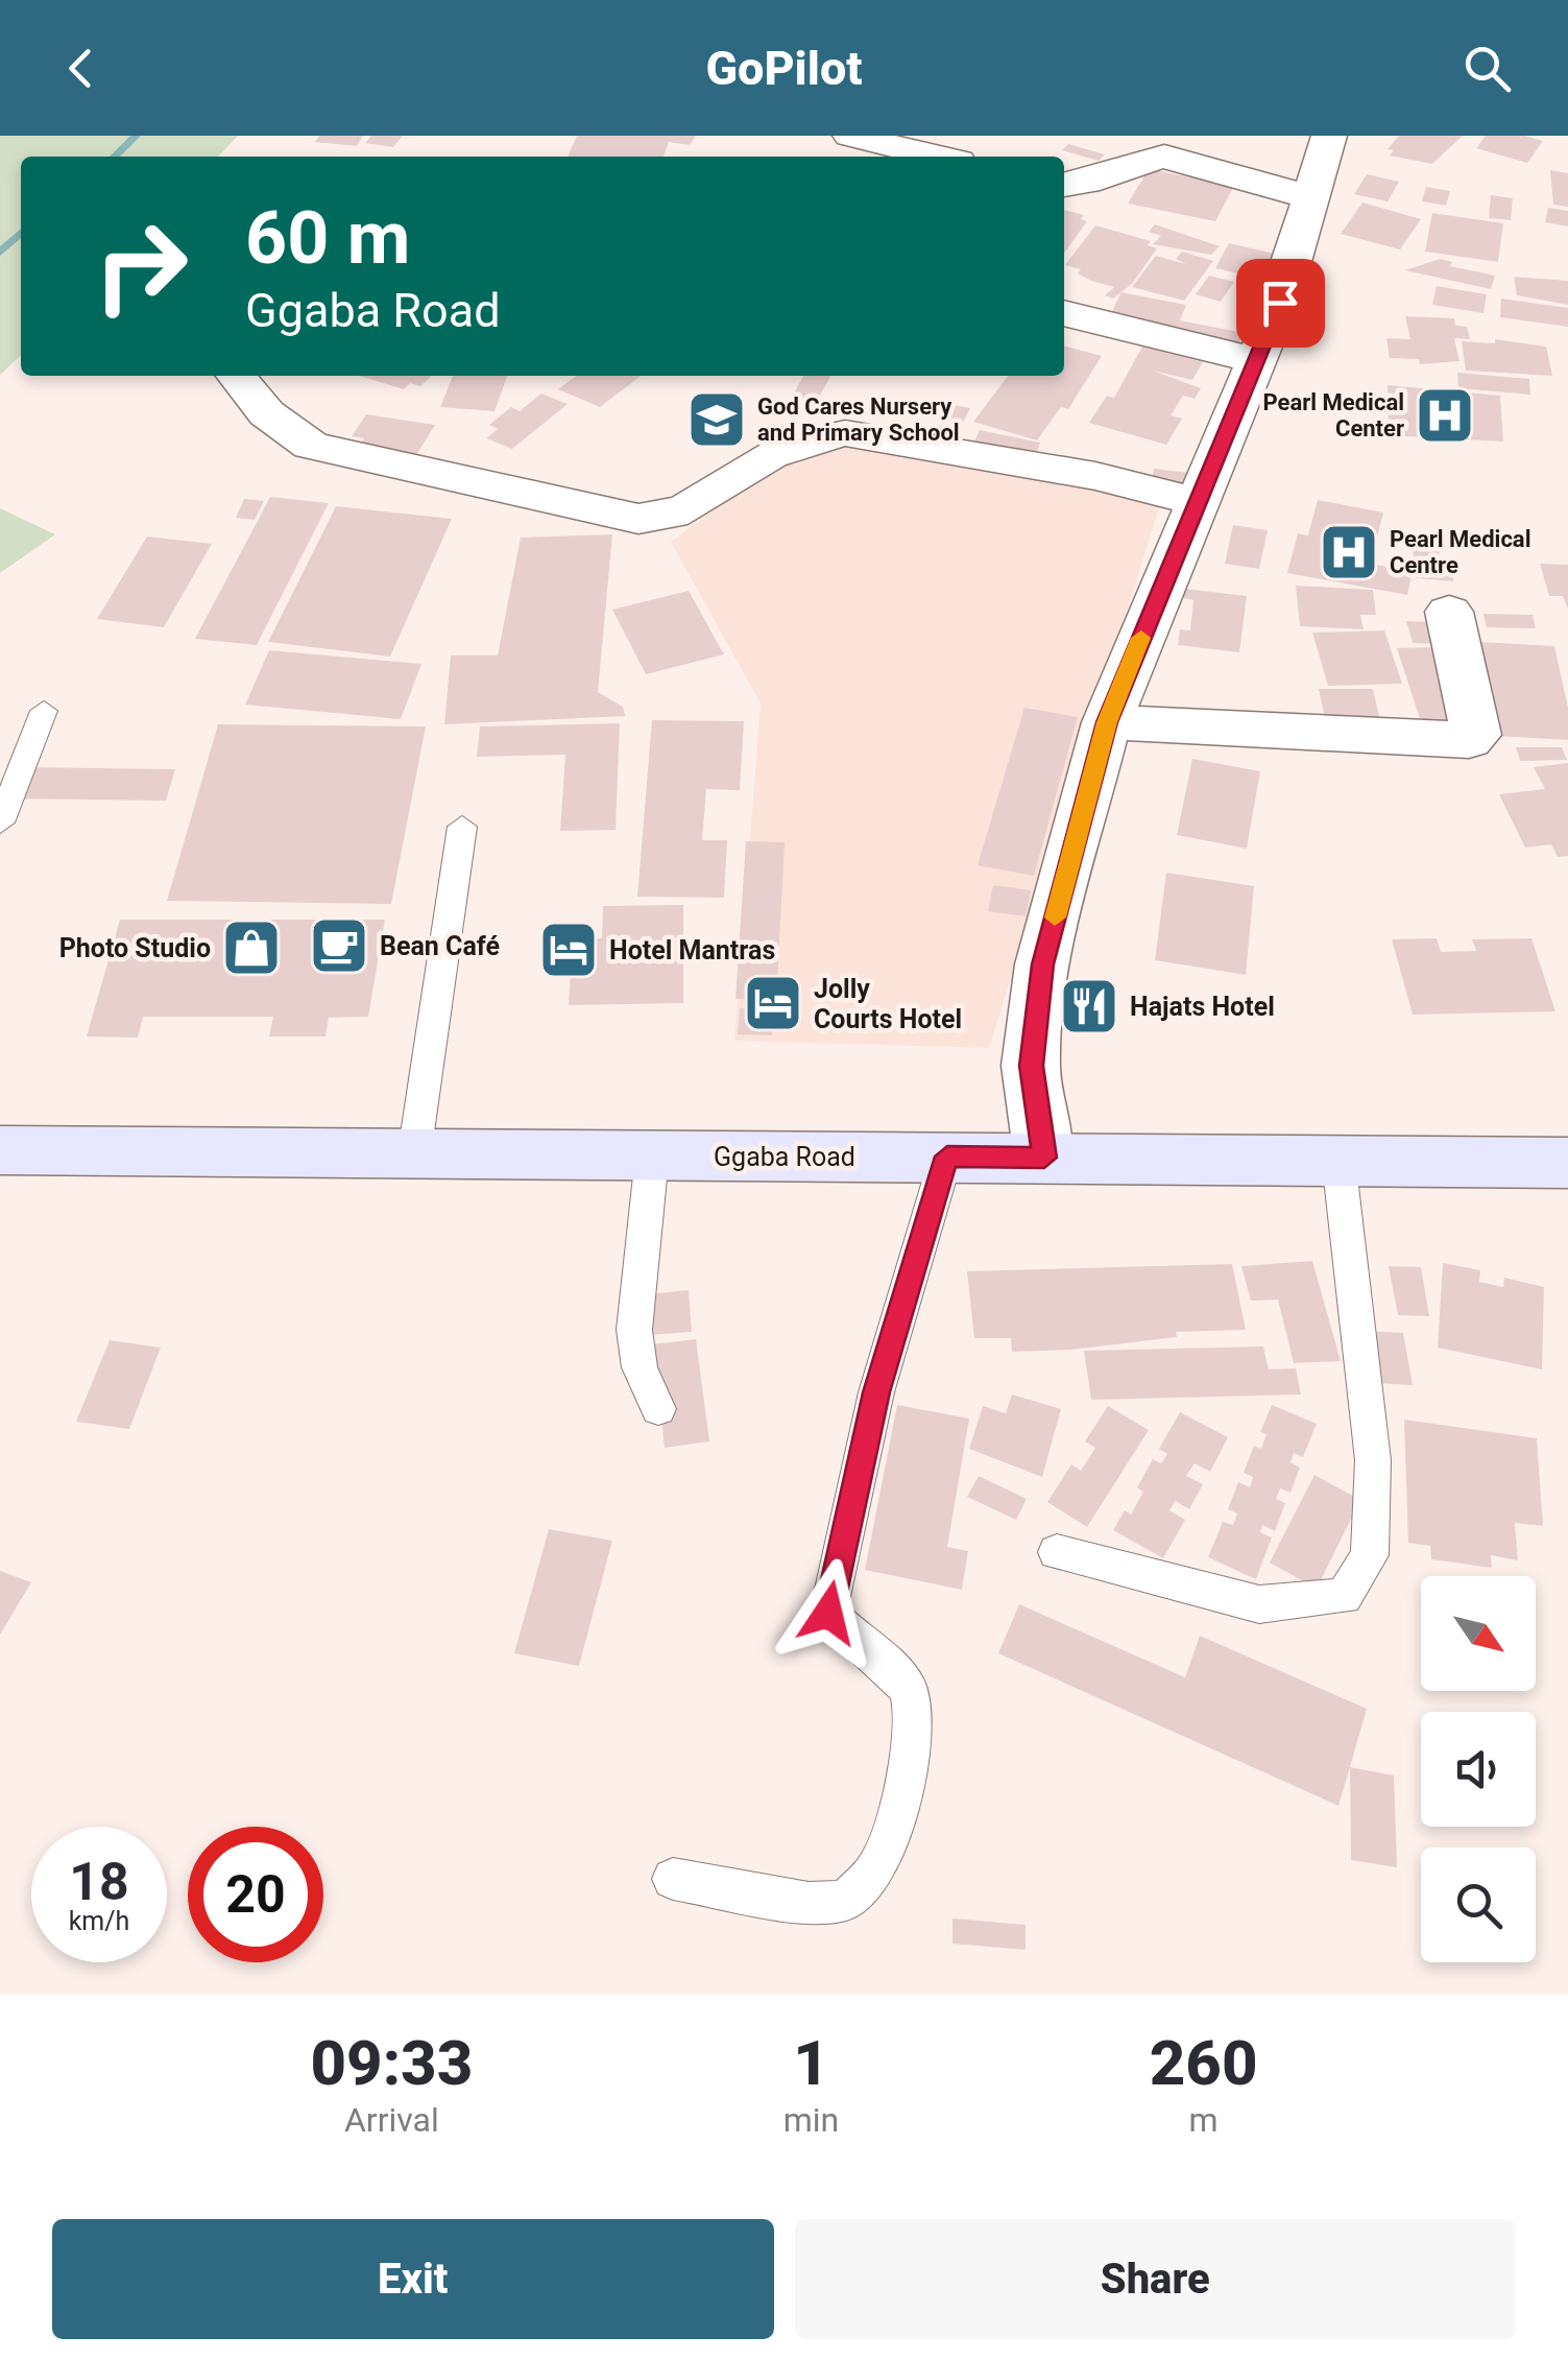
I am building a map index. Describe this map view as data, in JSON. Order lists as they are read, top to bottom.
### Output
{
  "streets": {
    "main road": ["Ggaba Road"]
  },
  "places": {
    "hospital": ["Pearl Medical Center", "Pearl Medical Centre"],
    "school or university": ["God Cares Nursery and Primary School"],
    "cafe": ["Bean Café"],
    "shop": ["Photo Studio"],
    "hotel": ["Hotel Mantras", "Jolly Courts Hotel"],
    "restaurant": ["Hajats Hotel"]
  },
  "north": "bottom right",
  "page": {
    "header": "GoPilot",
    "turn": ["60 m", "Ggaba Road"],
    "speed": "18 km/h",
    "limit": "20",
    "eta": [
      "09:33",
      "Arrival",
      "1",
      "min",
      "260",
      "m"
    ],
    "buttons": ["Exit", "Share"]
  }
}
